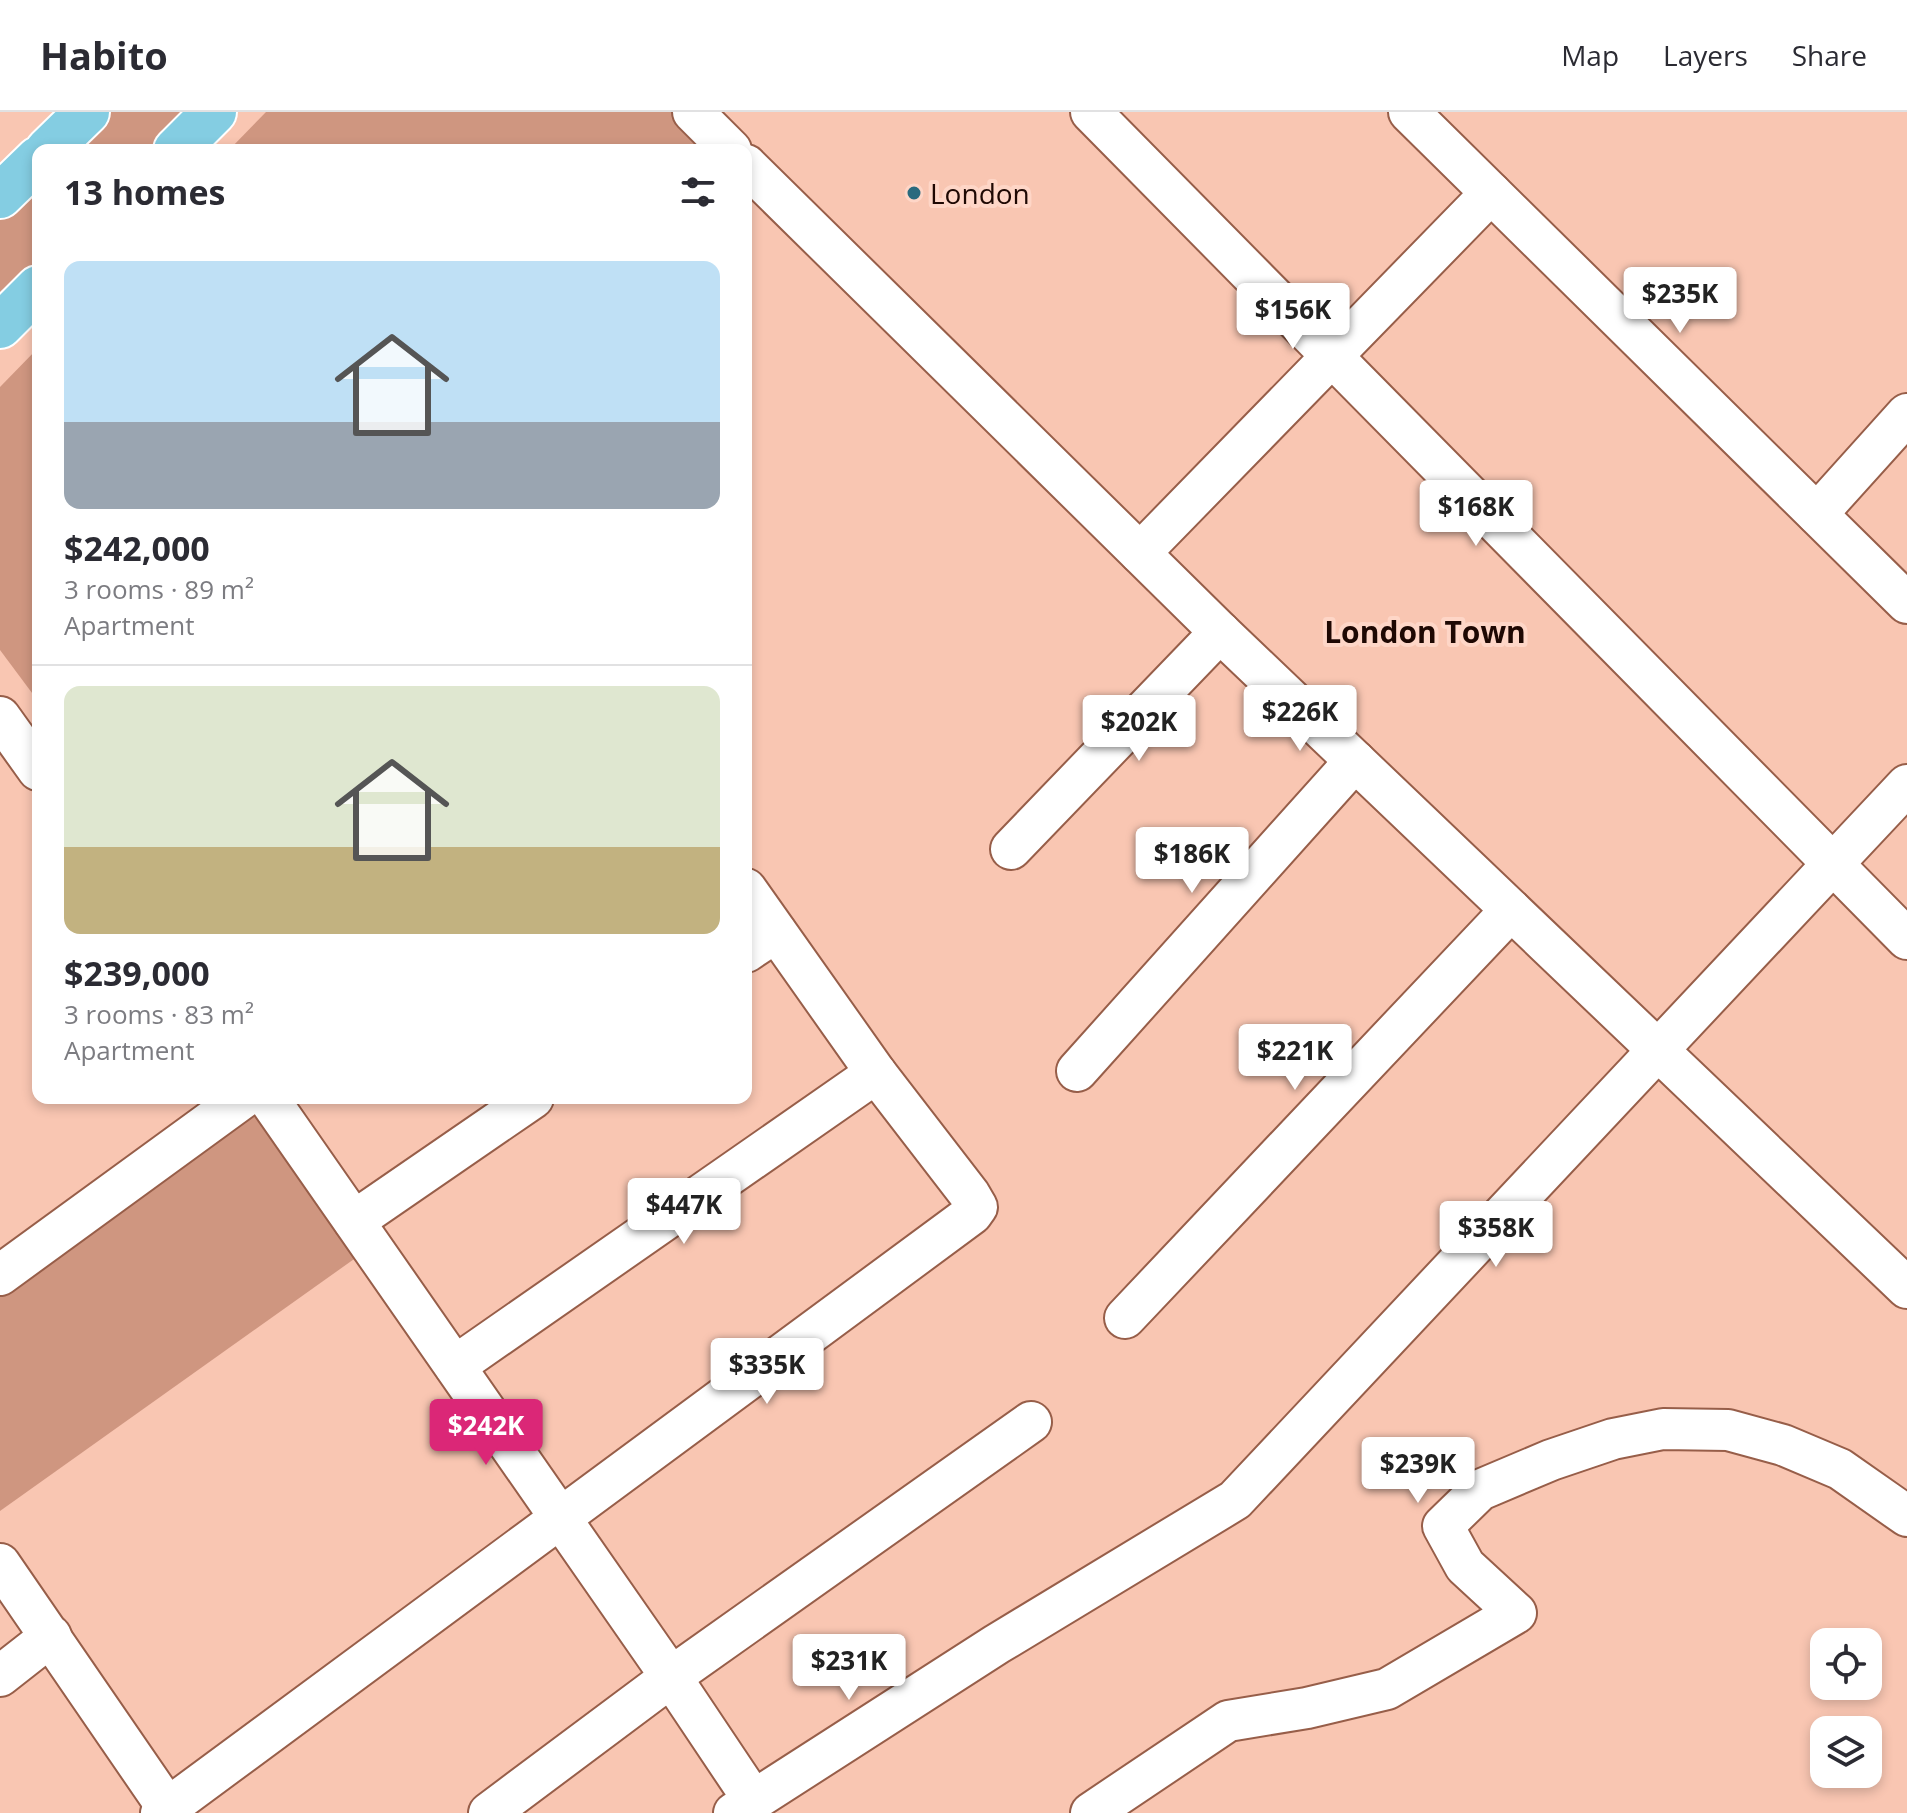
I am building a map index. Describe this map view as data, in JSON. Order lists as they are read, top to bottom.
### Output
{
  "districts": ["London Town"],
  "places": ["London"],
  "page": {
    "header": "Habito",
    "nav": ["Map", "Layers", "Share"],
    "heading": "13 homes",
    "list": [
      {
        "name": "$242,000",
        "note": "3 rooms · 89 m² · Apartment"
      },
      {
        "name": "$239,000",
        "note": "3 rooms · 83 m² · Apartment"
      }
    ],
    "price": [
      "$235K",
      "$156K",
      "$168K",
      "$226K",
      "$202K",
      "$186K",
      "$221K",
      "$447K",
      "$358K",
      "$335K",
      "$242K",
      "$239K",
      "$231K"
    ]
  }
}
